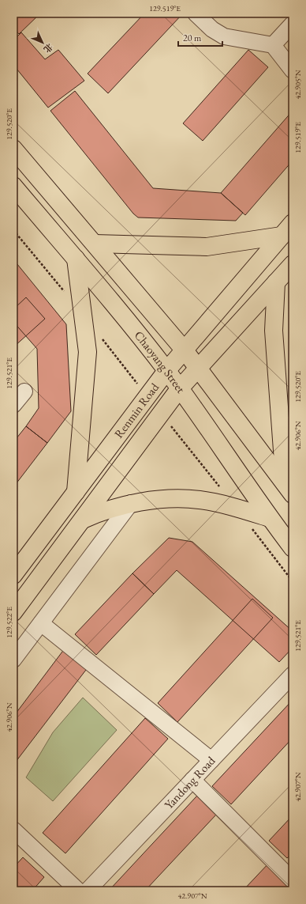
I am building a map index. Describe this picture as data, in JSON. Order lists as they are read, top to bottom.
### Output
{
  "streets": {
    "main road": ["Chaoyang Street", "Renmin Road"],
    "street": ["Yandong Road"]
  },
  "crossings": [
    ["Chaoyang Street", "Renmin Road"]
  ],
  "scale_bar": "20 m",
  "north": "bottom right",
  "coordinates": [
    "129.519°E",
    "42.905°N",
    "129.520°E",
    "129.521°E",
    "42.906°N",
    "129.522°E",
    "42.907°N"
  ]
}
